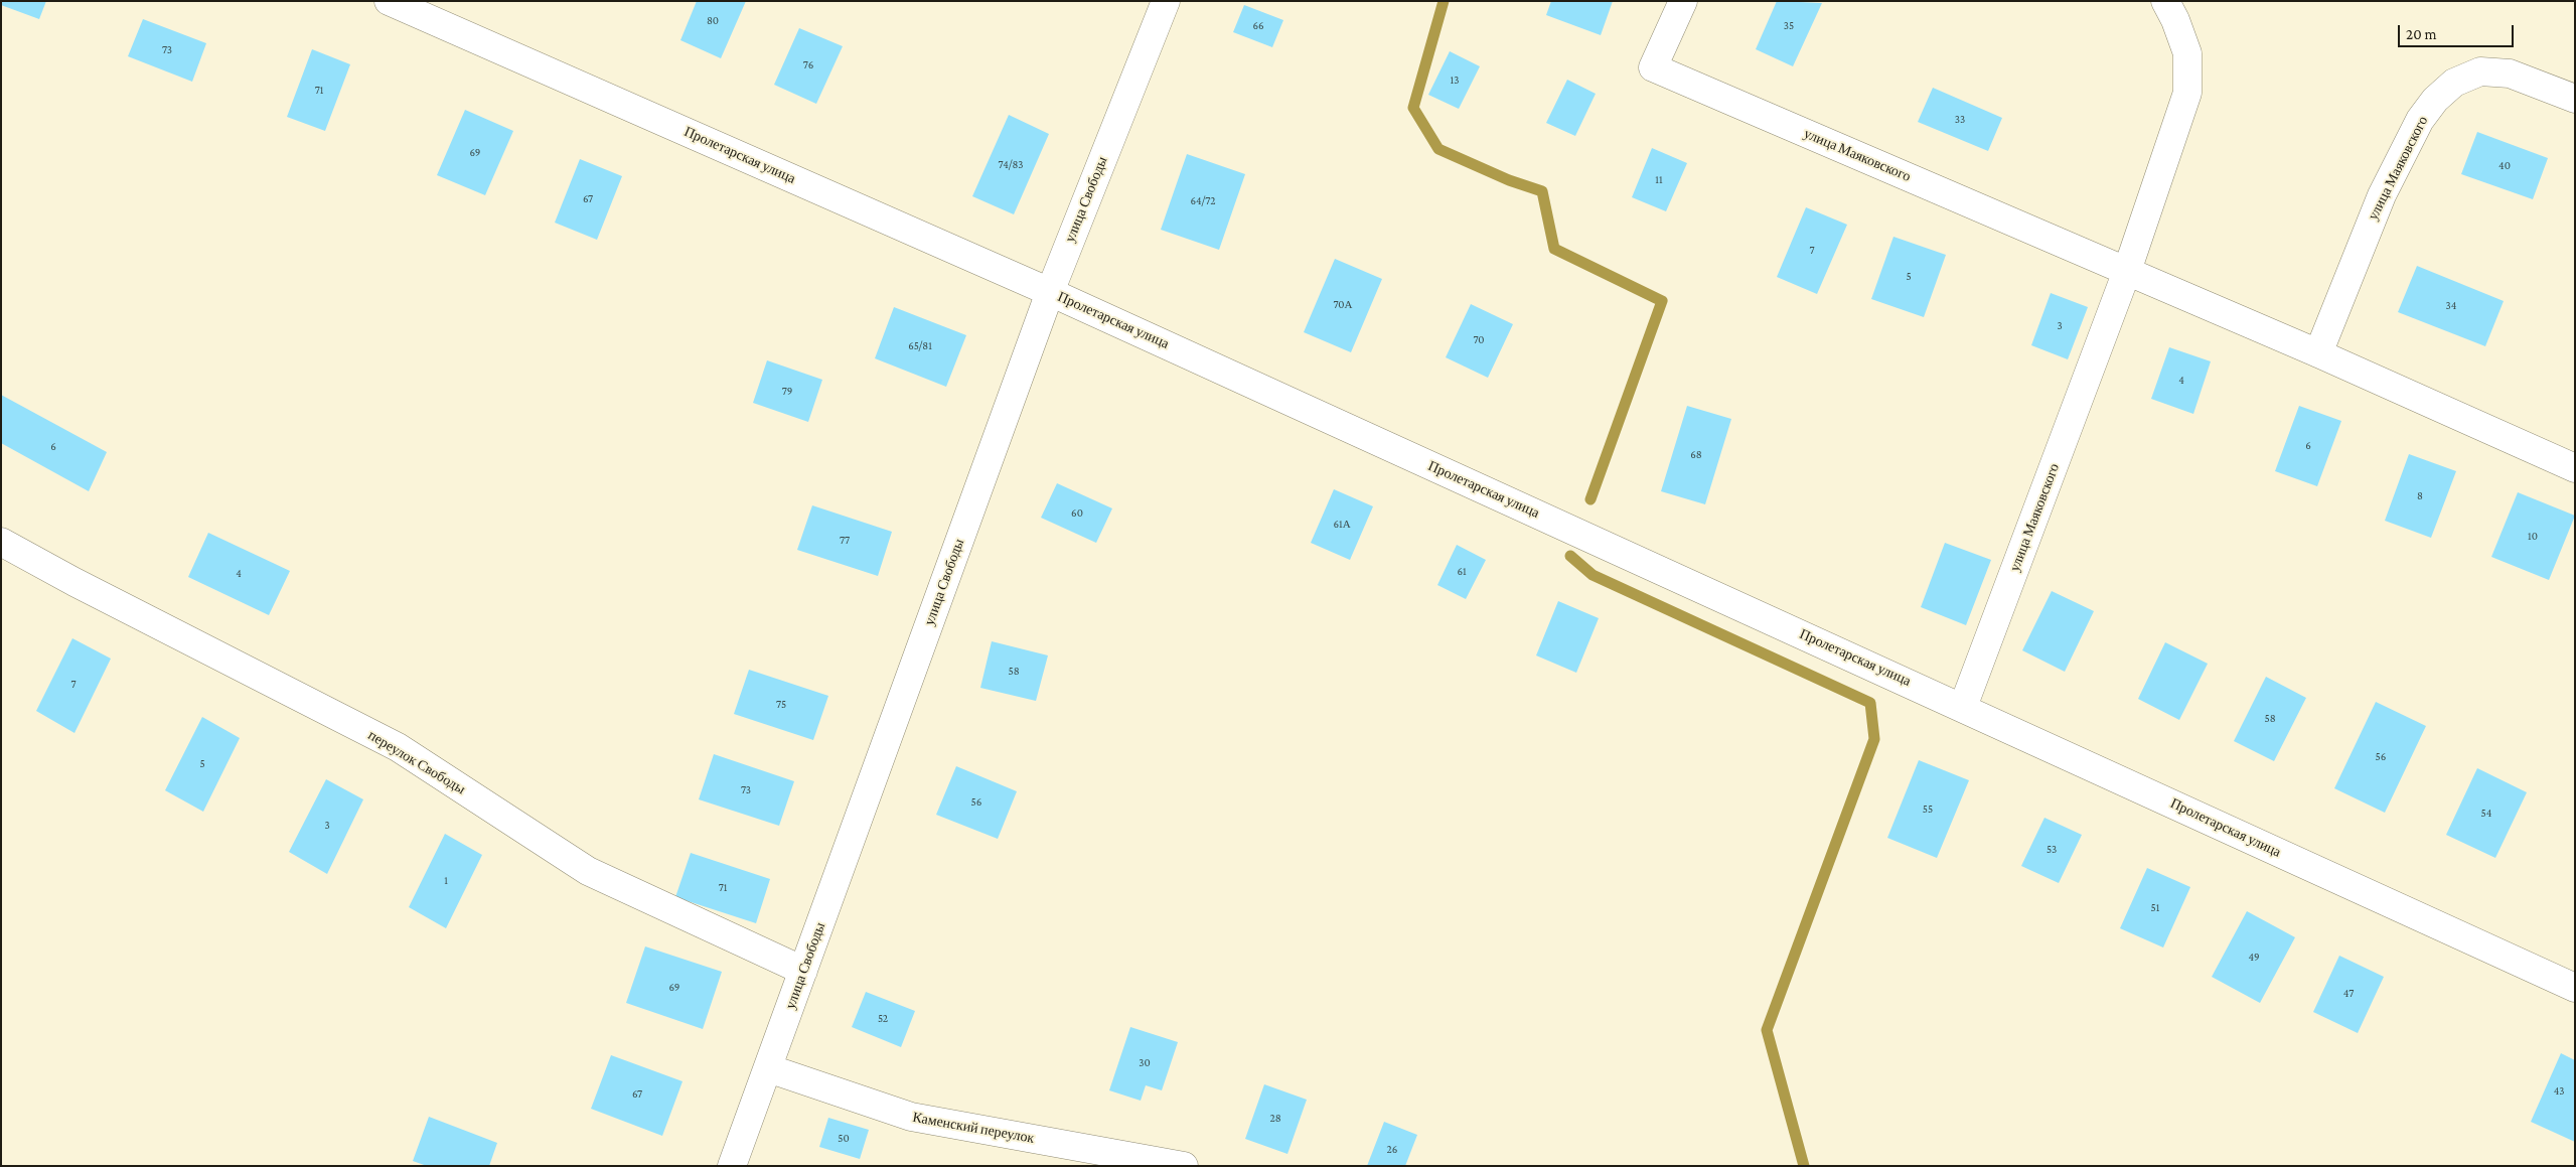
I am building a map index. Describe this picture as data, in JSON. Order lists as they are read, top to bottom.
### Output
{
  "streets": {
    "street": [
      "Пролетарская улица",
      "улица Маяковского",
      "улица Свободы",
      "переулок Свободы",
      "Каменский переулок"
    ]
  },
  "crossings": [
    ["Пролетарская улица", "улица Маяковского"],
    ["Пролетарская улица", "улица Свободы"],
    ["улица Свободы", "переулок Свободы"],
    ["улица Свободы", "Каменский переулок"]
  ],
  "house_numbers": [
    "80",
    "66",
    "35",
    "73",
    "76",
    "13",
    "71",
    "33",
    "69",
    "74/83",
    "40",
    "11",
    "67",
    "64/72",
    "7",
    "5",
    "70А",
    "34",
    "3",
    "70",
    "65/81",
    "4",
    "79",
    "6",
    "6",
    "68",
    "8",
    "60",
    "61А",
    "10",
    "77",
    "61",
    "4",
    "58",
    "7",
    "75",
    "58",
    "56",
    "5",
    "73",
    "56",
    "55",
    "54",
    "3",
    "53",
    "1",
    "71",
    "51",
    "49",
    "69",
    "47",
    "52",
    "30",
    "43",
    "67",
    "28",
    "50",
    "26"
  ],
  "scale_bar": "20 m"
}
